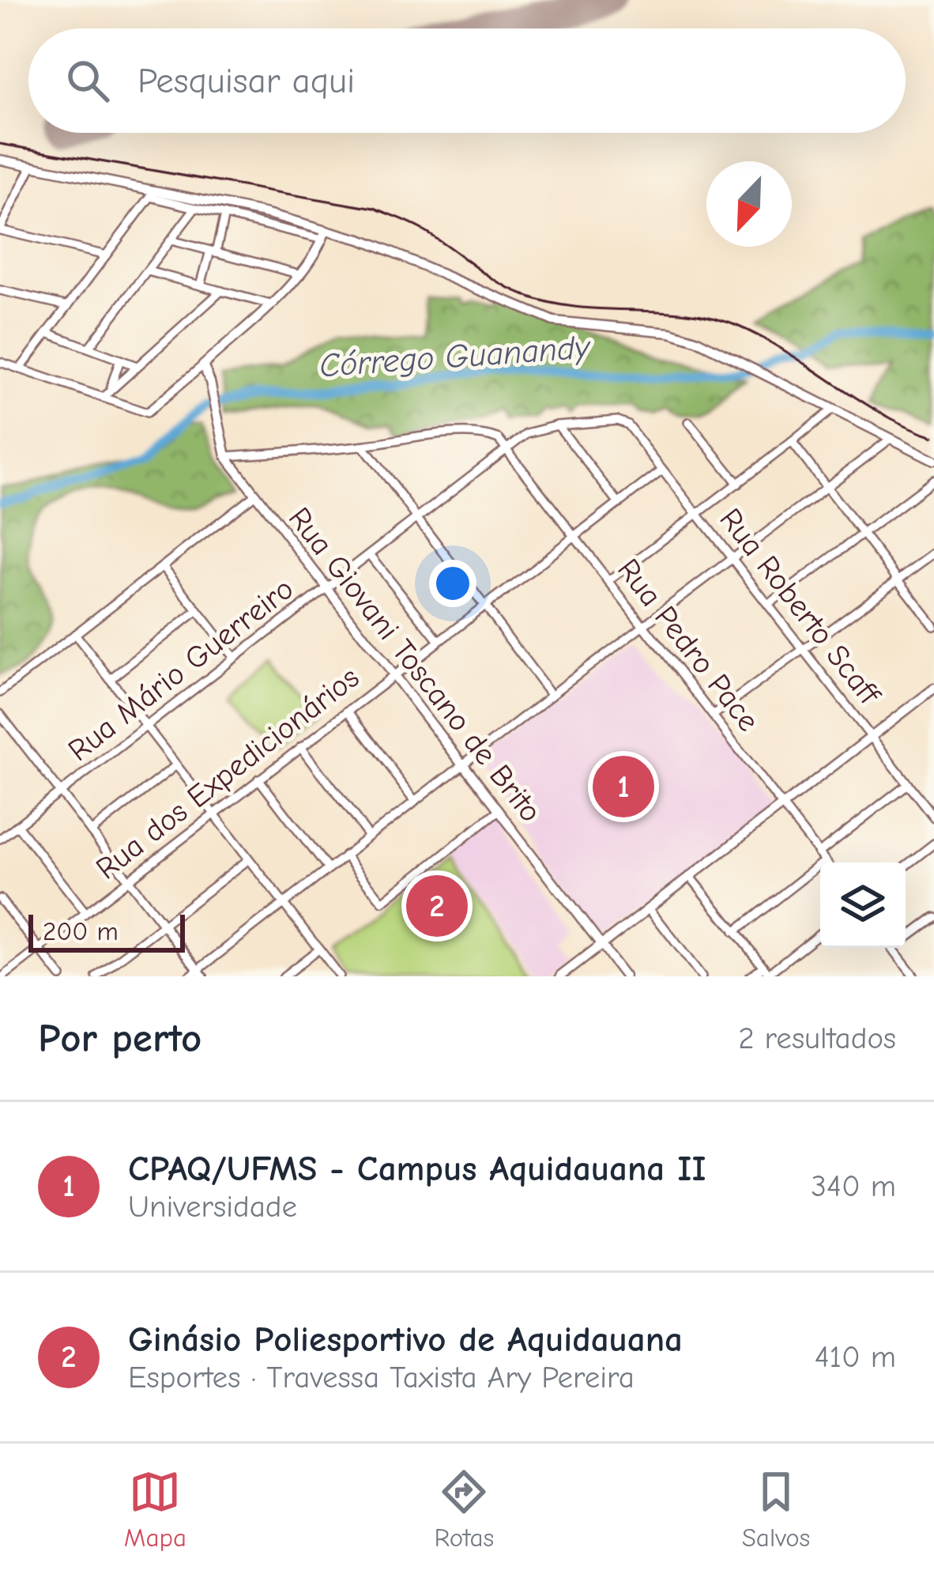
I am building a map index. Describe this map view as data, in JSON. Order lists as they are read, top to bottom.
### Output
{
  "streets": {
    "main road": ["Rua Giovani Toscano de Brito"],
    "street": [
      "Rua Roberto Scaff",
      "Rua Pedro Pace",
      "Rua Mário Guerreiro",
      "Rua dos Expedicionários"
    ]
  },
  "crossings": [
    ["Rua Roberto Scaff", "Rua Mário Guerreiro"],
    ["Rua Roberto Scaff", "Rua dos Expedicionários"],
    ["Rua Pedro Pace", "Rua Mário Guerreiro"],
    ["Rua Pedro Pace", "Rua dos Expedicionários"],
    ["Rua Giovani Toscano de Brito", "Rua Mário Guerreiro"],
    ["Rua Giovani Toscano de Brito", "Rua dos Expedicionários"]
  ],
  "water": ["Córrego Guanandy"],
  "scale_bar": "200 m",
  "north": "bottom left",
  "page": {
    "search": "Pesquisar aqui",
    "pins": ["1", "2"],
    "scale": "200 m",
    "heading": ["Por perto", "2 resultados"],
    "list": [
      {
        "mark": "1",
        "name": "CPAQ/UFMS - Campus Aquidauana II",
        "note": "Universidade",
        "value": "340 m"
      },
      {
        "mark": "2",
        "name": "Ginásio Poliesportivo de Aquidauana",
        "note": "Esportes · Travessa Taxista Ary Pereira",
        "value": "410 m"
      }
    ],
    "nav": ["Mapa", "Rotas", "Salvos"]
  }
}
